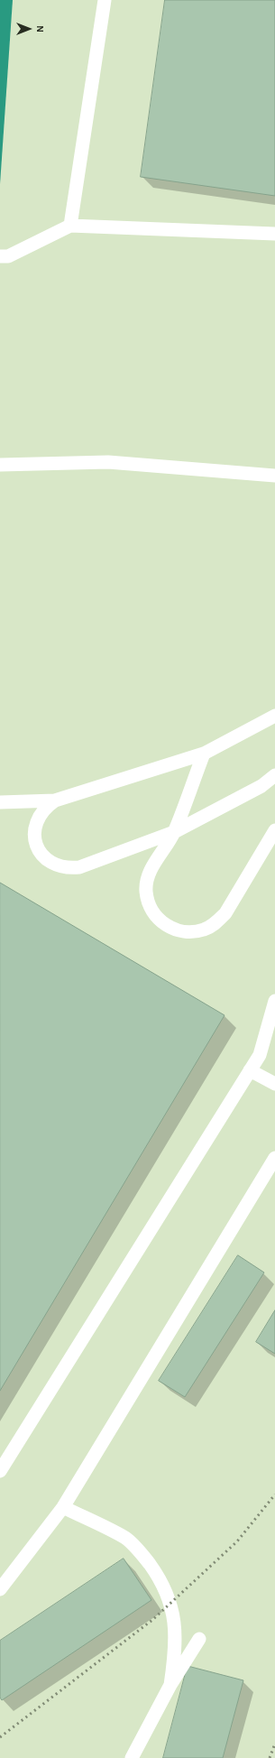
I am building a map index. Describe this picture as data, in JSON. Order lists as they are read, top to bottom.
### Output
{
  "north": "right"
}
